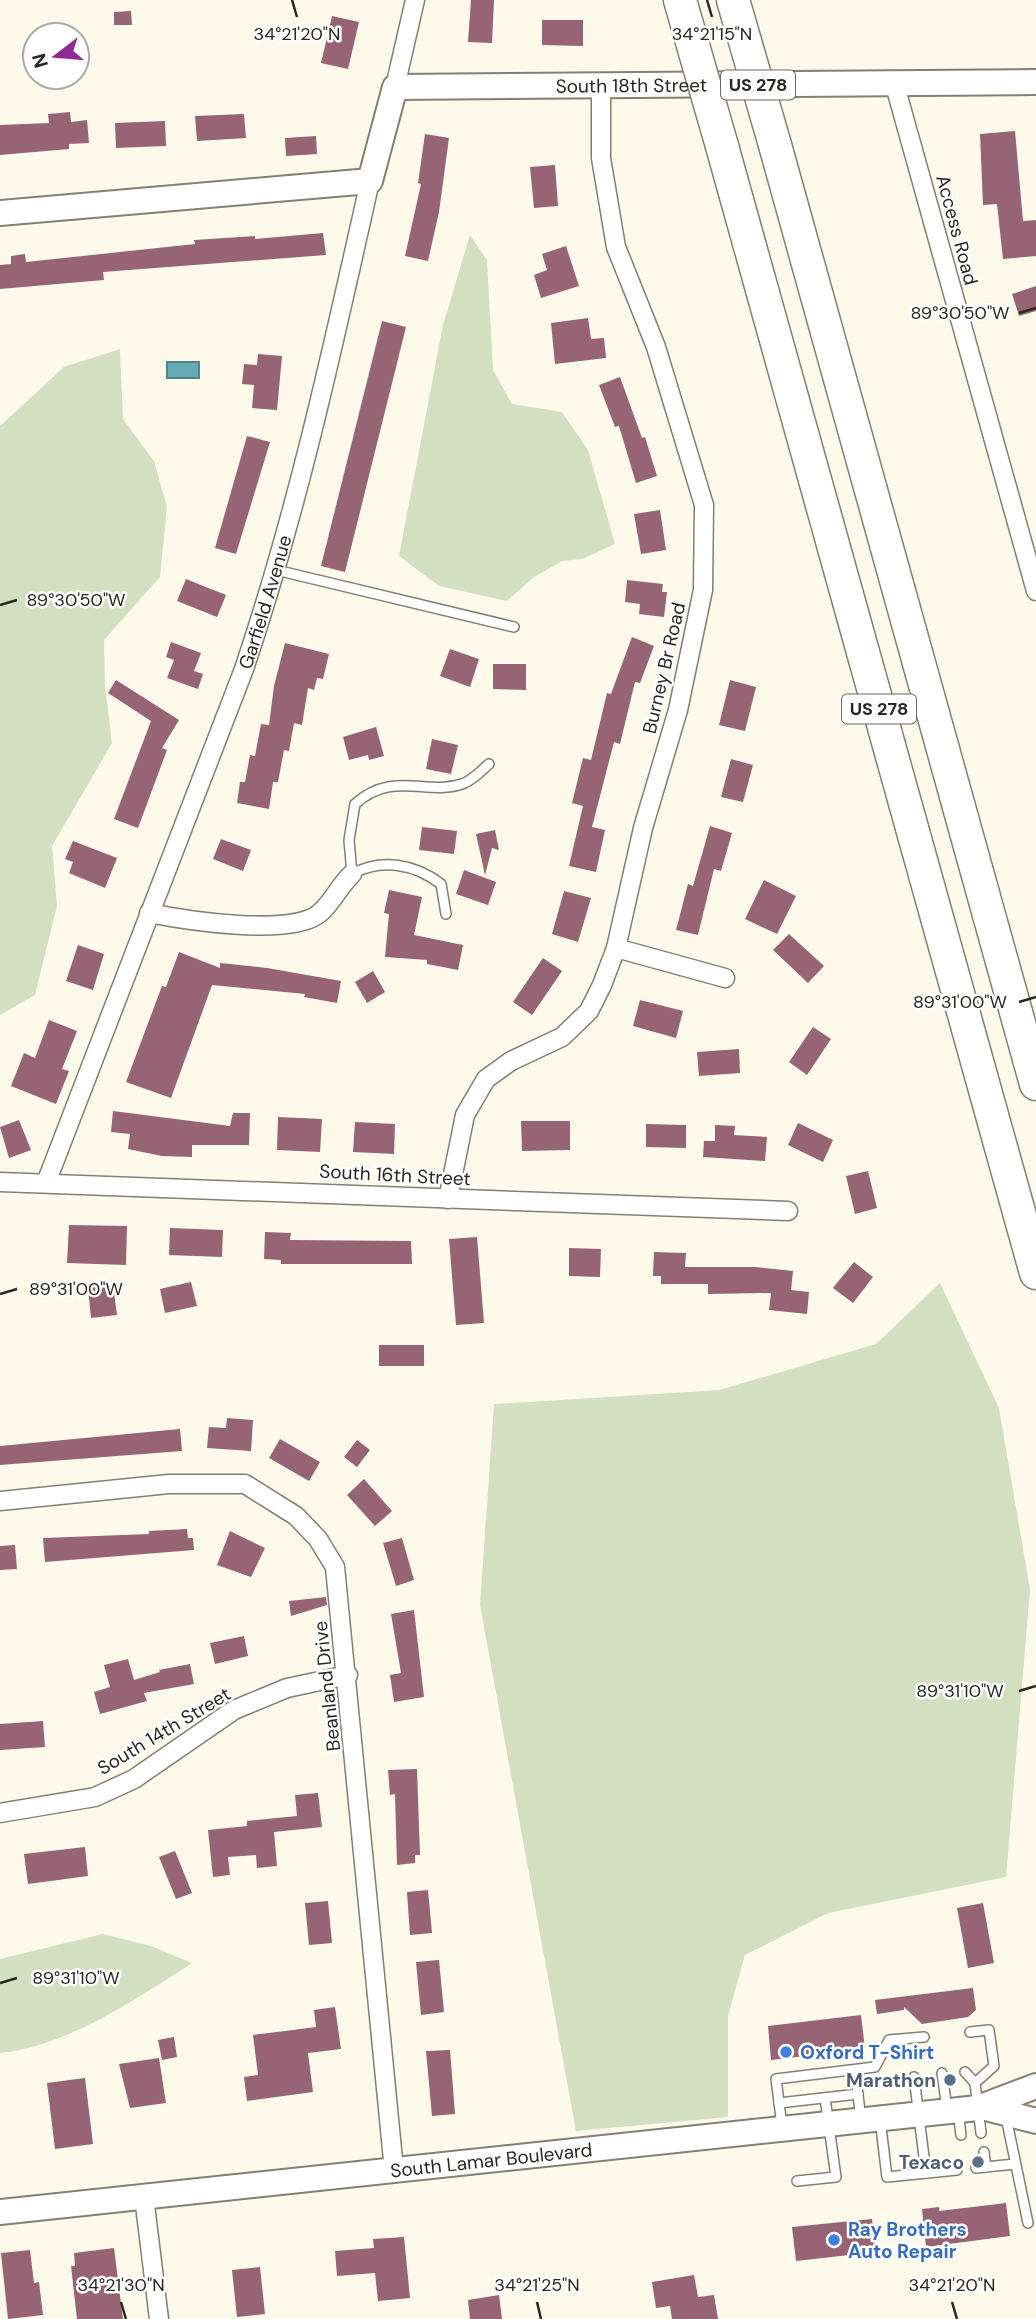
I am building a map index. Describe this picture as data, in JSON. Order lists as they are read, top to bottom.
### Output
{
  "streets": {
    "highway": ["US 278"],
    "street": [
      "South 18th Street",
      "Access Road",
      "Garfield Avenue",
      "Burney Br Road",
      "South 16th Street",
      "Beanland Drive",
      "South 14th Street",
      "South Lamar Boulevard"
    ]
  },
  "crossings": [
    ["South 18th Street", "Access Road"],
    ["South 18th Street", "Garfield Avenue"],
    ["South 18th Street", "Burney Br Road"],
    ["Garfield Avenue", "South 16th Street"],
    ["Burney Br Road", "South 16th Street"],
    ["Beanland Drive", "South 14th Street"],
    ["Beanland Drive", "South Lamar Boulevard"]
  ],
  "places": [
    "Oxford T-Shirt",
    "Marathon",
    "Texaco",
    "Ray Brothers Auto Repair"
  ],
  "north": "left",
  "coordinates": [
    "34°21'20\"N",
    "34°21'15\"N",
    "89°30'50\"W",
    "89°31'00\"W",
    "89°31'10\"W",
    "34°21'30\"N",
    "34°21'25\"N"
  ]
}
